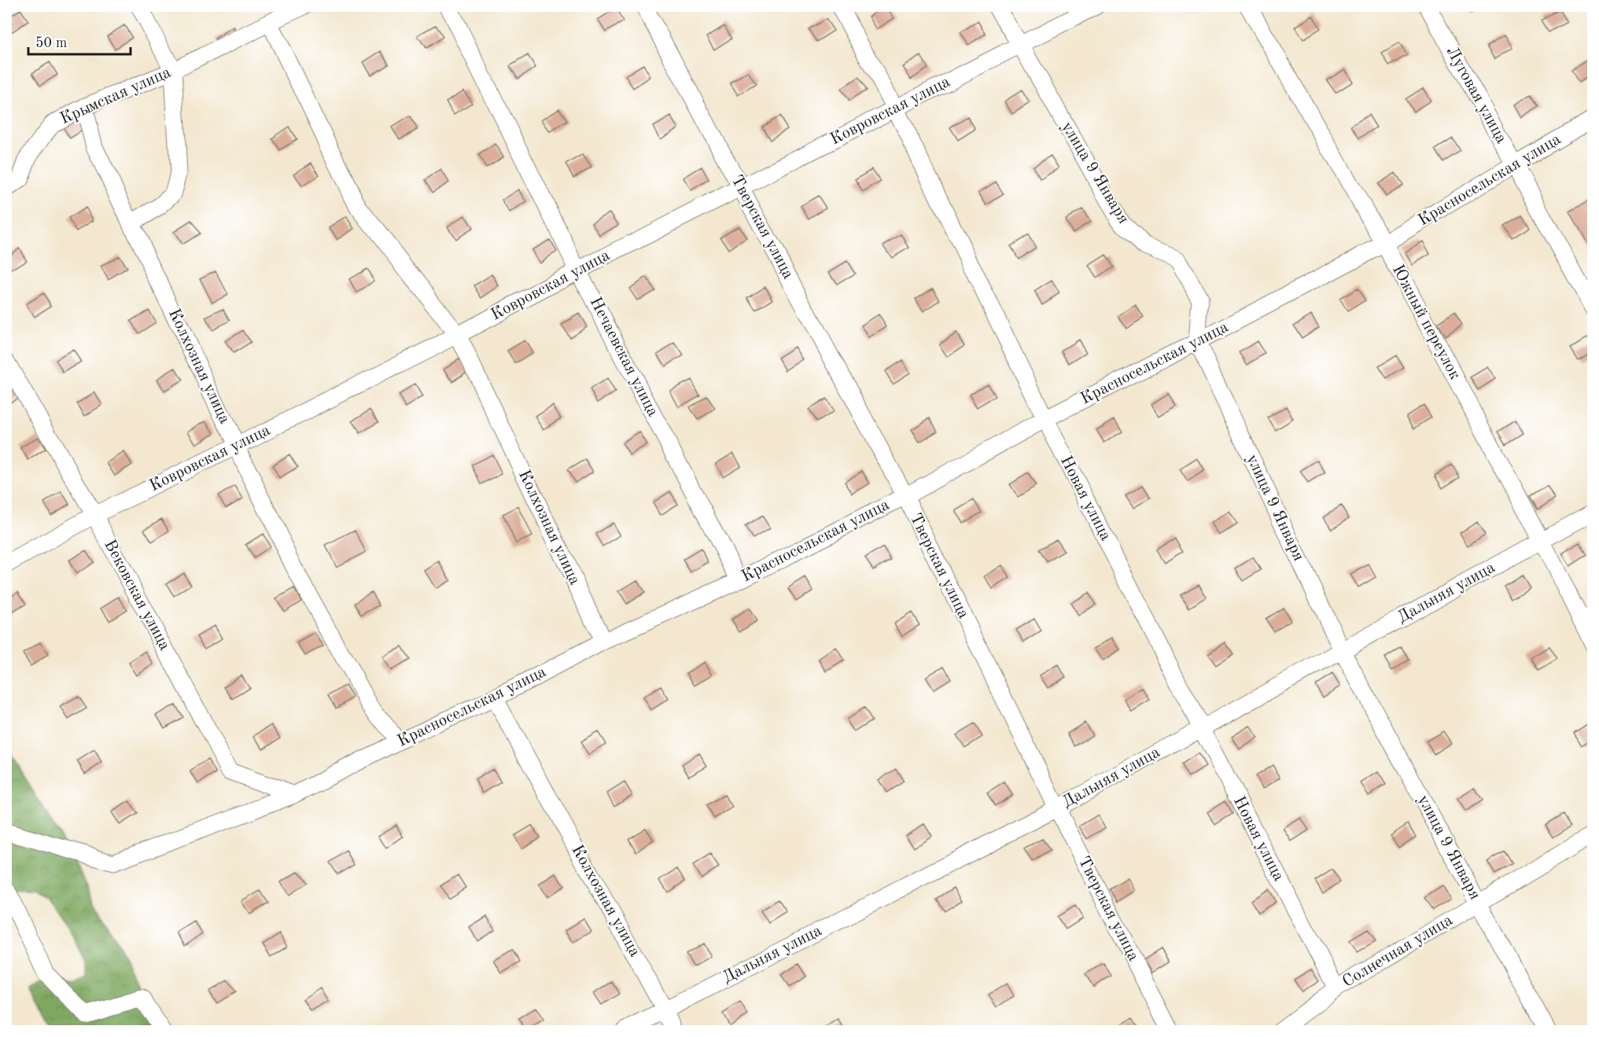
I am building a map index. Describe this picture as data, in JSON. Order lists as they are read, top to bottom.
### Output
{
  "streets": {
    "street": [
      "Луговая улица",
      "Крымская улица",
      "Ковровская улица",
      "улица 9 Января",
      "Красносельская улица",
      "Тверская улица",
      "Южный переулок",
      "Нечаевская улица",
      "Колхозная улица",
      "Новая улица",
      "Дальняя улица",
      "Вековская улица",
      "Солнечная улица"
    ]
  },
  "crossings": [
    ["Луговая улица", "Красносельская улица"],
    ["Крымская улица", "Колхозная улица"],
    ["Ковровская улица", "улица 9 Января"],
    ["Ковровская улица", "Тверская улица"],
    ["Ковровская улица", "Нечаевская улица"],
    ["Ковровская улица", "Колхозная улица"],
    ["Ковровская улица", "Новая улица"],
    ["Ковровская улица", "Вековская улица"],
    ["улица 9 Января", "Красносельская улица"],
    ["улица 9 Января", "Дальняя улица"],
    ["улица 9 Января", "Солнечная улица"],
    ["Красносельская улица", "Тверская улица"],
    ["Красносельская улица", "Южный переулок"],
    ["Красносельская улица", "Нечаевская улица"],
    ["Красносельская улица", "Колхозная улица"],
    ["Красносельская улица", "Новая улица"],
    ["Красносельская улица", "Вековская улица"],
    ["Тверская улица", "Дальняя улица"],
    ["Южный переулок", "Дальняя улица"],
    ["Колхозная улица", "Дальняя улица"],
    ["Новая улица", "Дальняя улица"],
    ["Новая улица", "Солнечная улица"]
  ],
  "scale_bar": "50 m"
}
